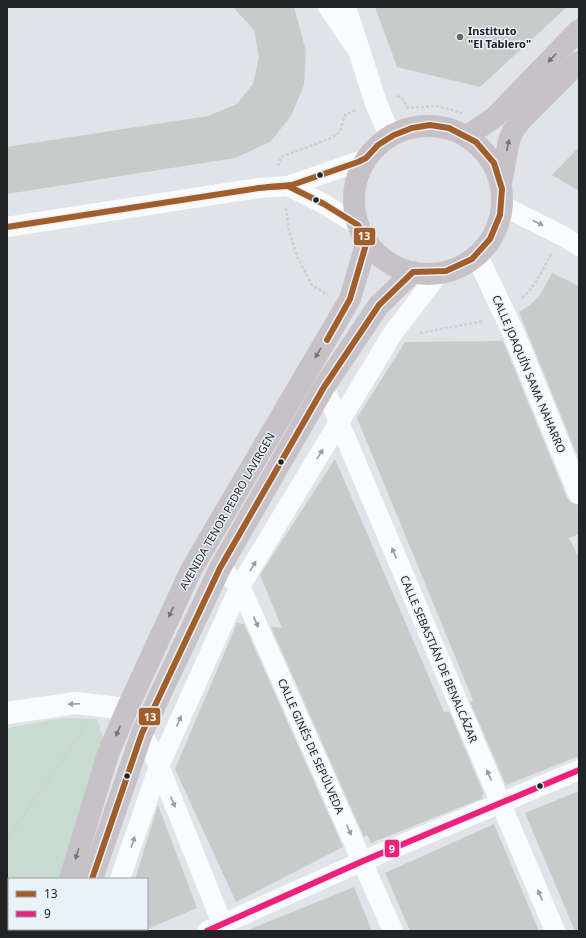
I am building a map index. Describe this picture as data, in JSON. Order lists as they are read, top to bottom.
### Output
{
  "streets": {
    "main road": ["AVENIDA TENOR PEDRO LAVIRGEN"],
    "street": ["CALLE JOAQUÍN SAMA NAHARRO", "CALLE SEBASTIÁN DE BENALCÁZAR", "CALLE GINÉS DE SEPÚLVEDA"]
  },
  "crossings": [
    ["AVENIDA TENOR PEDRO LAVIRGEN", "CALLE SEBASTIÁN DE BENALCÁZAR"],
    ["AVENIDA TENOR PEDRO LAVIRGEN", "CALLE GINÉS DE SEPÚLVEDA"]
  ],
  "one_way": ["CALLE SEBASTIÁN DE BENALCÁZAR"],
  "places": ["Instituto \"El Tablero\""],
  "lines": ["transit line 13", "transit line 9"],
  "legend": ["13", "9"]
}
